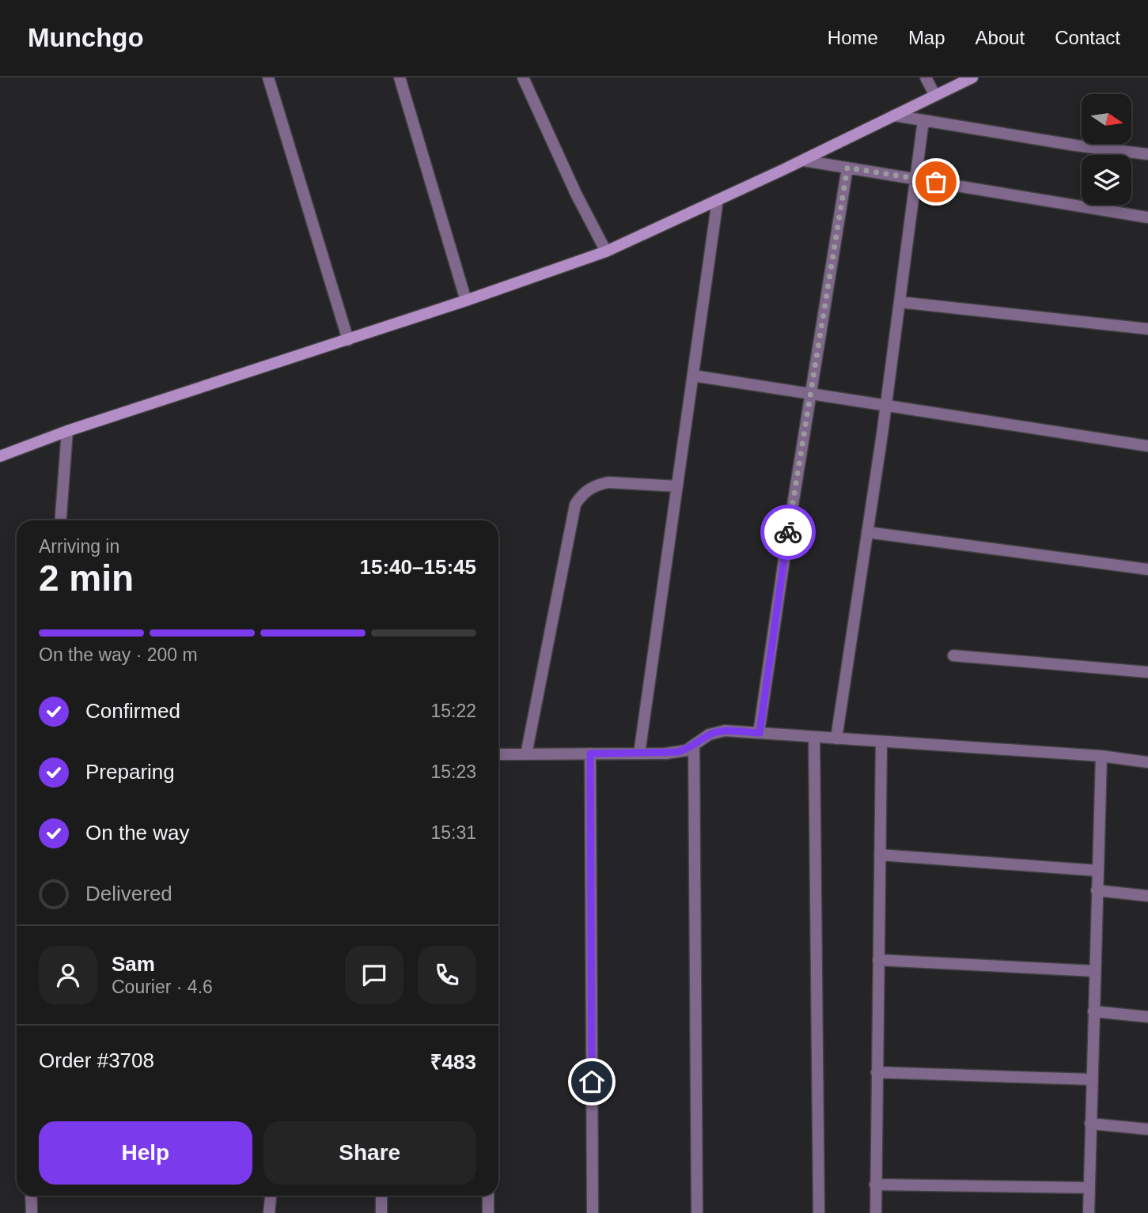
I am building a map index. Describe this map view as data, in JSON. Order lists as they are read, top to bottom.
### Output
{
  "north": "right",
  "page": {
    "header": "Munchgo",
    "nav": [
      "Home",
      "Map",
      "About",
      "Contact"
    ],
    "heading": ["2 min", "Arriving in", "15:40–15:45"],
    "panel": [
      "Sam",
      "Courier · 4.6",
      "Order #3708",
      "₹483"
    ],
    "bar": "On the way · 200 m",
    "list": [
      ["Confirmed", "15:22"],
      ["Preparing", "15:23"],
      ["On the way", "15:31"],
      "Delivered"
    ],
    "buttons": ["Help", "Share"]
  }
}
